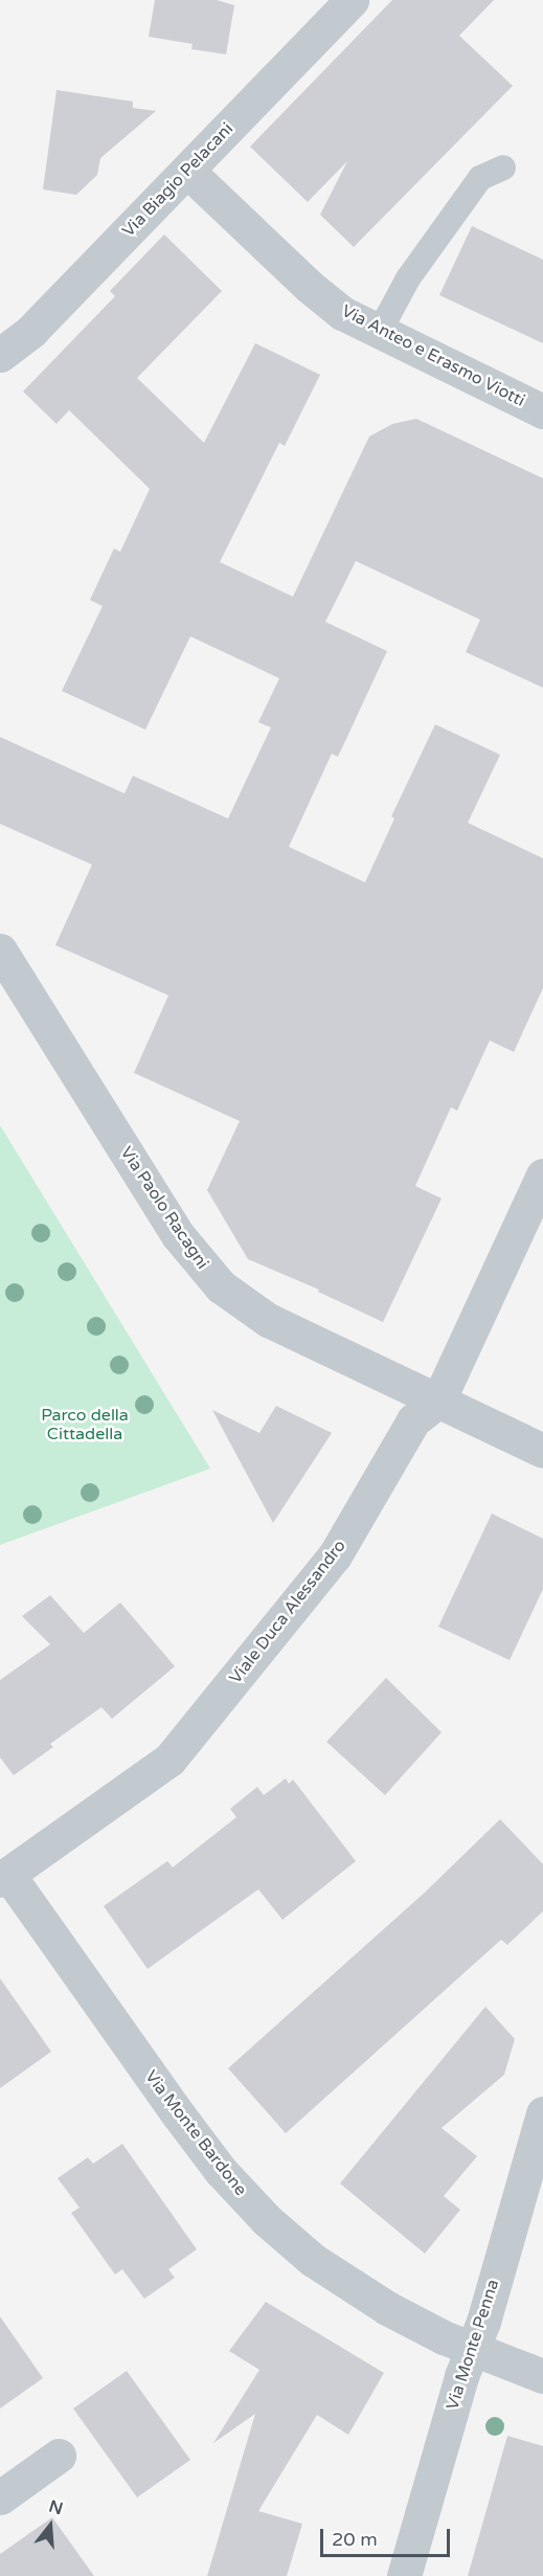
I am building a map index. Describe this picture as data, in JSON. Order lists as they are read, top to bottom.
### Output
{
  "streets": {
    "street": [
      "Via Biagio Pelacani",
      "Via Anteo e Erasmo Viotti",
      "Via Paolo Racagni",
      "Viale Duca Alessandro",
      "Via Monte Bardone",
      "Via Monte Penna"
    ]
  },
  "crossings": [
    ["Via Biagio Pelacani", "Via Anteo e Erasmo Viotti"],
    ["Via Paolo Racagni", "Viale Duca Alessandro"],
    ["Viale Duca Alessandro", "Via Monte Bardone"],
    ["Via Monte Bardone", "Via Monte Penna"]
  ],
  "parks": ["Parco della Cittadella"],
  "scale_bar": "20 m",
  "north": "top"
}
